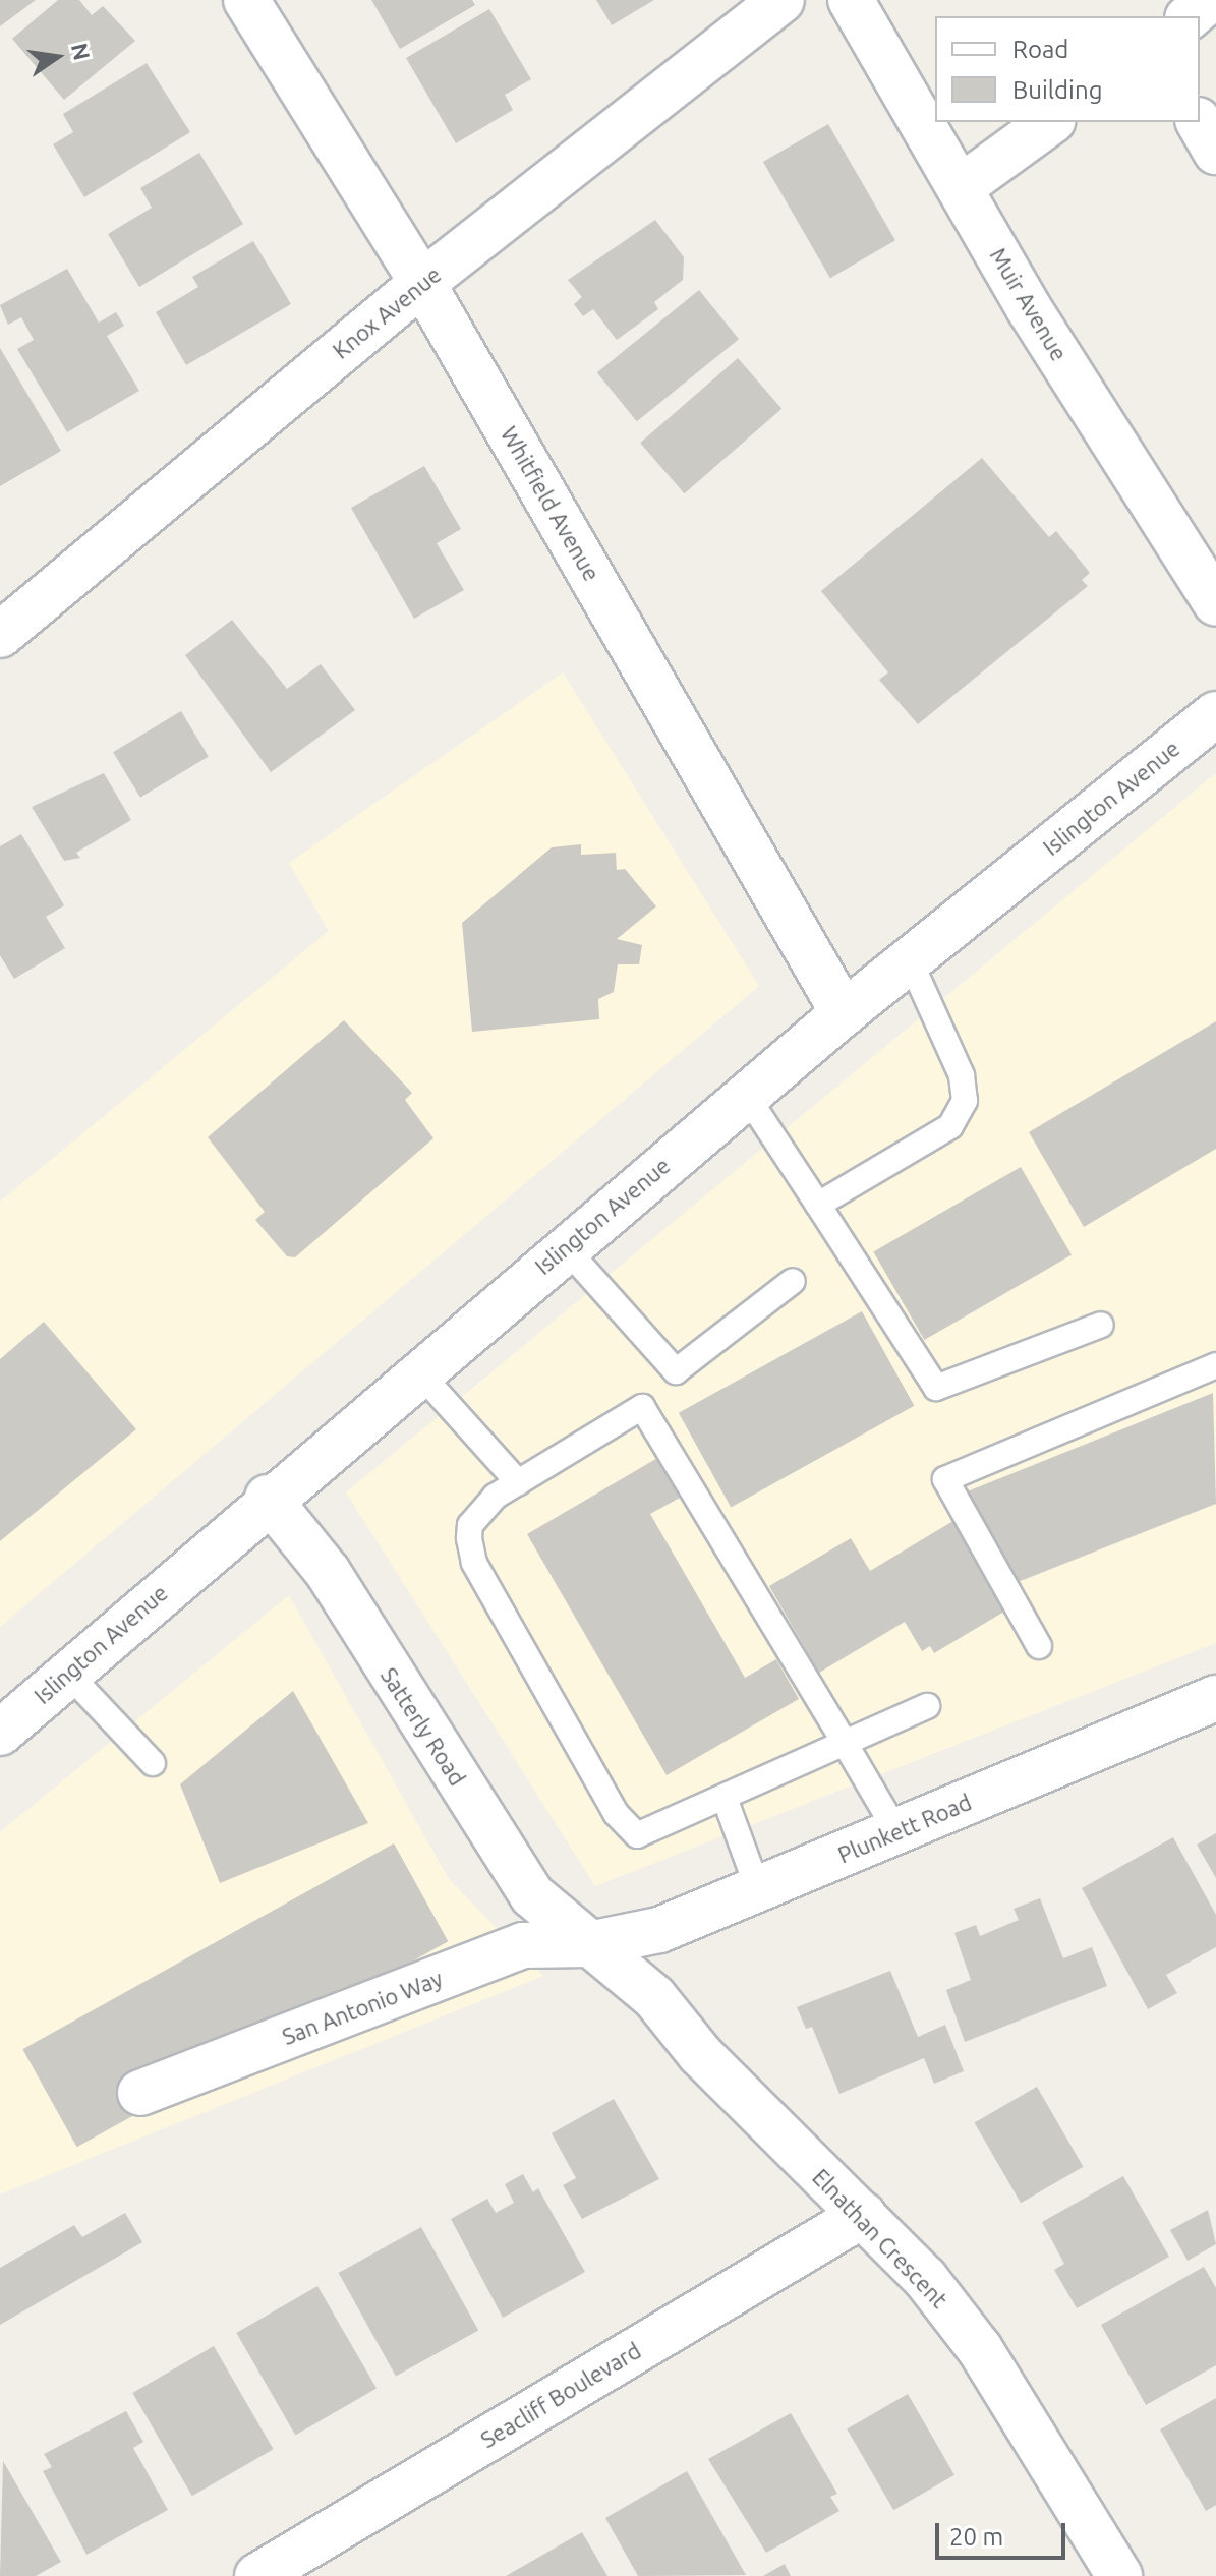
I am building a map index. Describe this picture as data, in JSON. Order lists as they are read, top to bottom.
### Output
{
  "streets": {
    "street": [
      "Muir Avenue",
      "Knox Avenue",
      "Whitfield Avenue",
      "Islington Avenue",
      "Satterly Road",
      "Plunkett Road",
      "San Antonio Way",
      "Elnathan Crescent",
      "Seacliff Boulevard"
    ]
  },
  "crossings": [
    ["Knox Avenue", "Whitfield Avenue"],
    ["Whitfield Avenue", "Islington Avenue"],
    ["Islington Avenue", "Satterly Road"],
    ["Satterly Road", "Plunkett Road"],
    ["Satterly Road", "San Antonio Way"],
    ["Satterly Road", "Elnathan Crescent"],
    ["Plunkett Road", "San Antonio Way"],
    ["Plunkett Road", "Elnathan Crescent"],
    ["San Antonio Way", "Elnathan Crescent"],
    ["Elnathan Crescent", "Seacliff Boulevard"]
  ],
  "legend": ["Road", "Building"],
  "scale_bar": "20 m",
  "north": "right"
}
